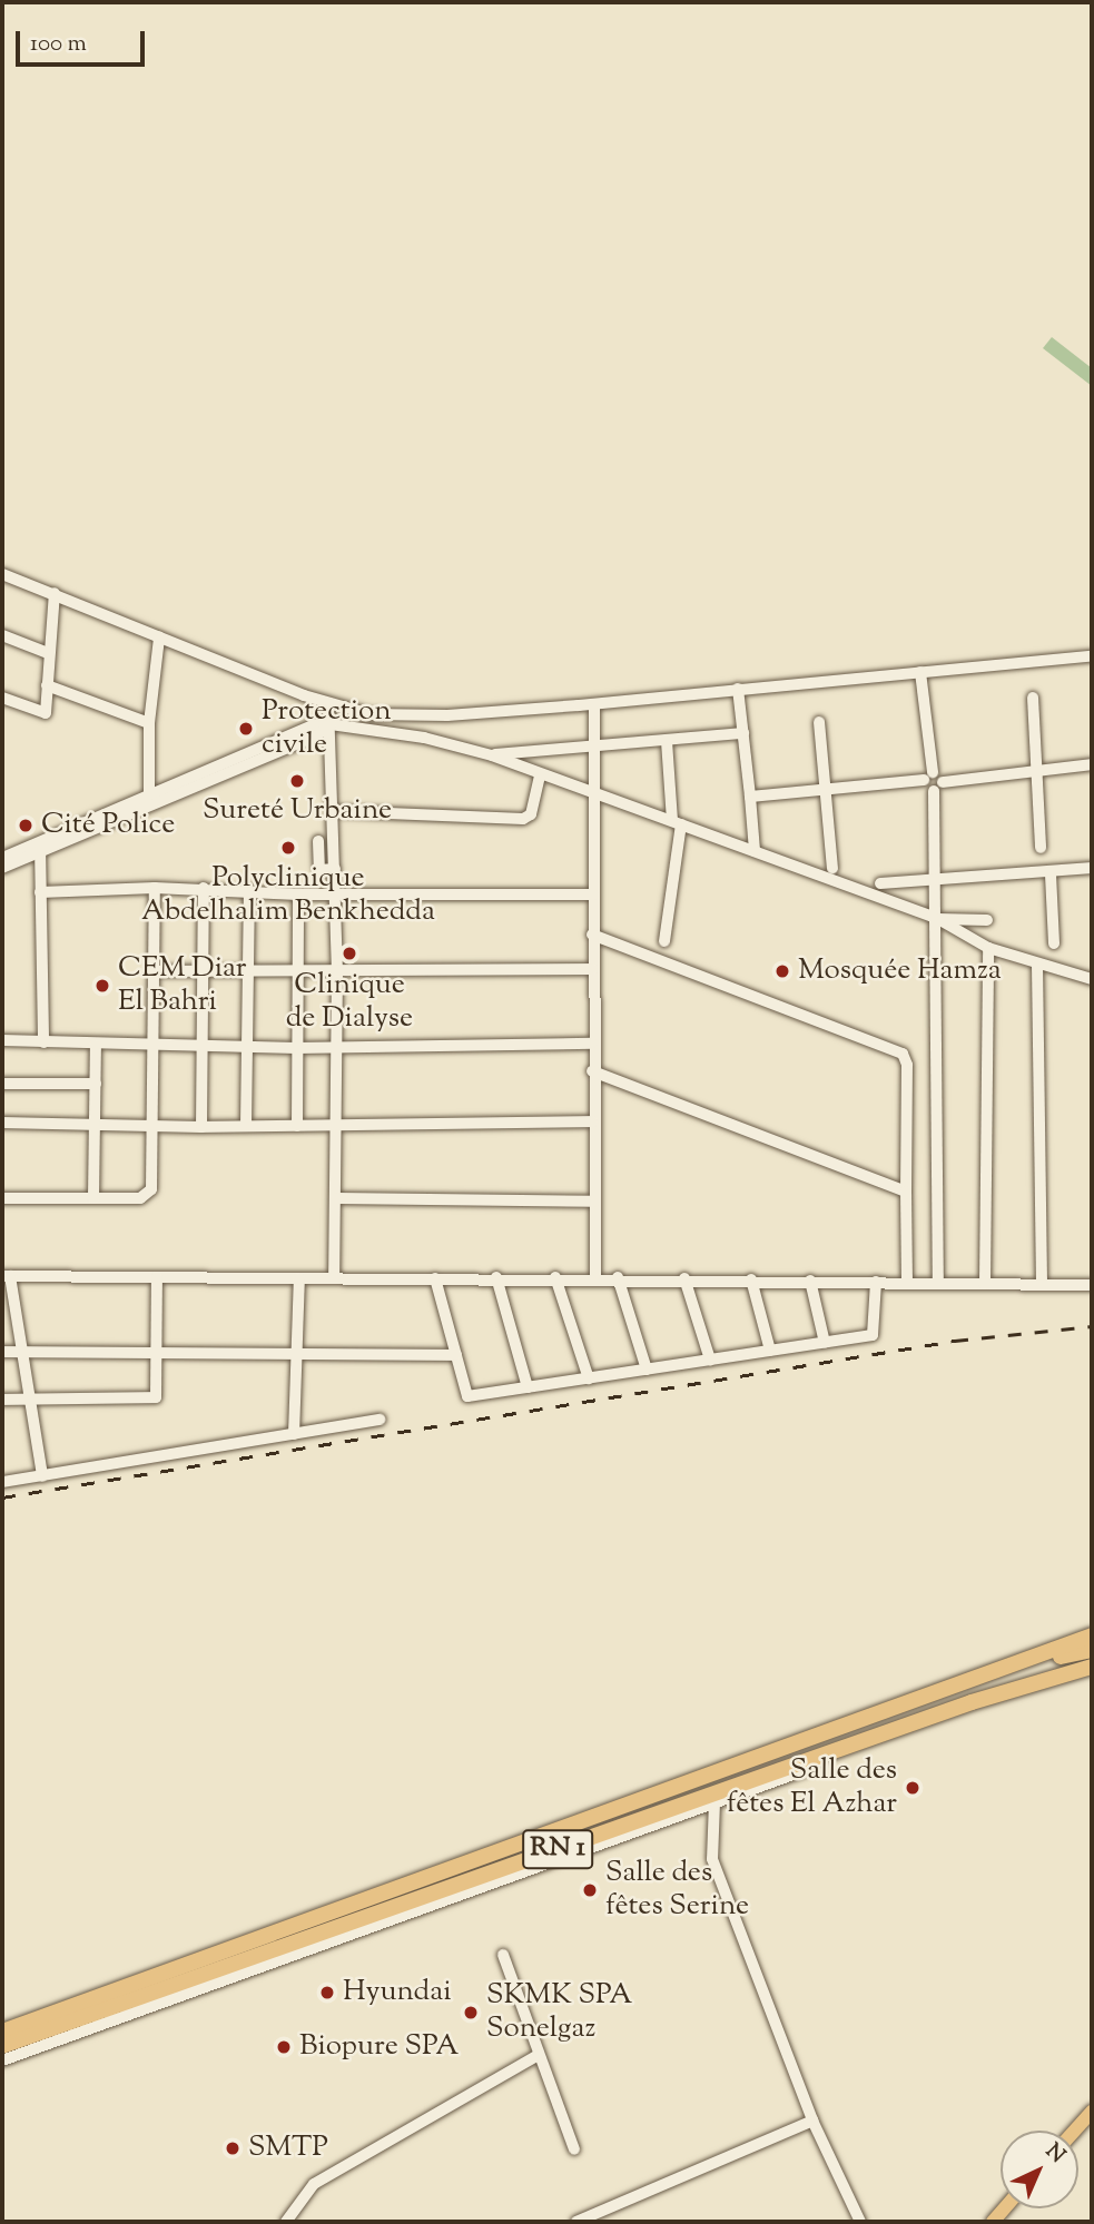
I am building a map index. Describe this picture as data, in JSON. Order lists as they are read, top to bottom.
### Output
{
  "streets": {
    "highway": ["RN 1"]
  },
  "places": [
    "Protection civile",
    "Sureté Urbaine",
    "Cité Police",
    "Polyclinique Abdelhalim Benkhedda",
    "Clinique de Dialyse",
    "Mosquée Hamza",
    "CEM Diar El Bahri",
    "Salle des fêtes El Azhar",
    "Salle des fêtes Serine",
    "Hyundai",
    "SKMK SPA Sonelgaz",
    "Biopure SPA",
    "SMTP"
  ],
  "scale_bar": "100 m",
  "north": "top right"
}
